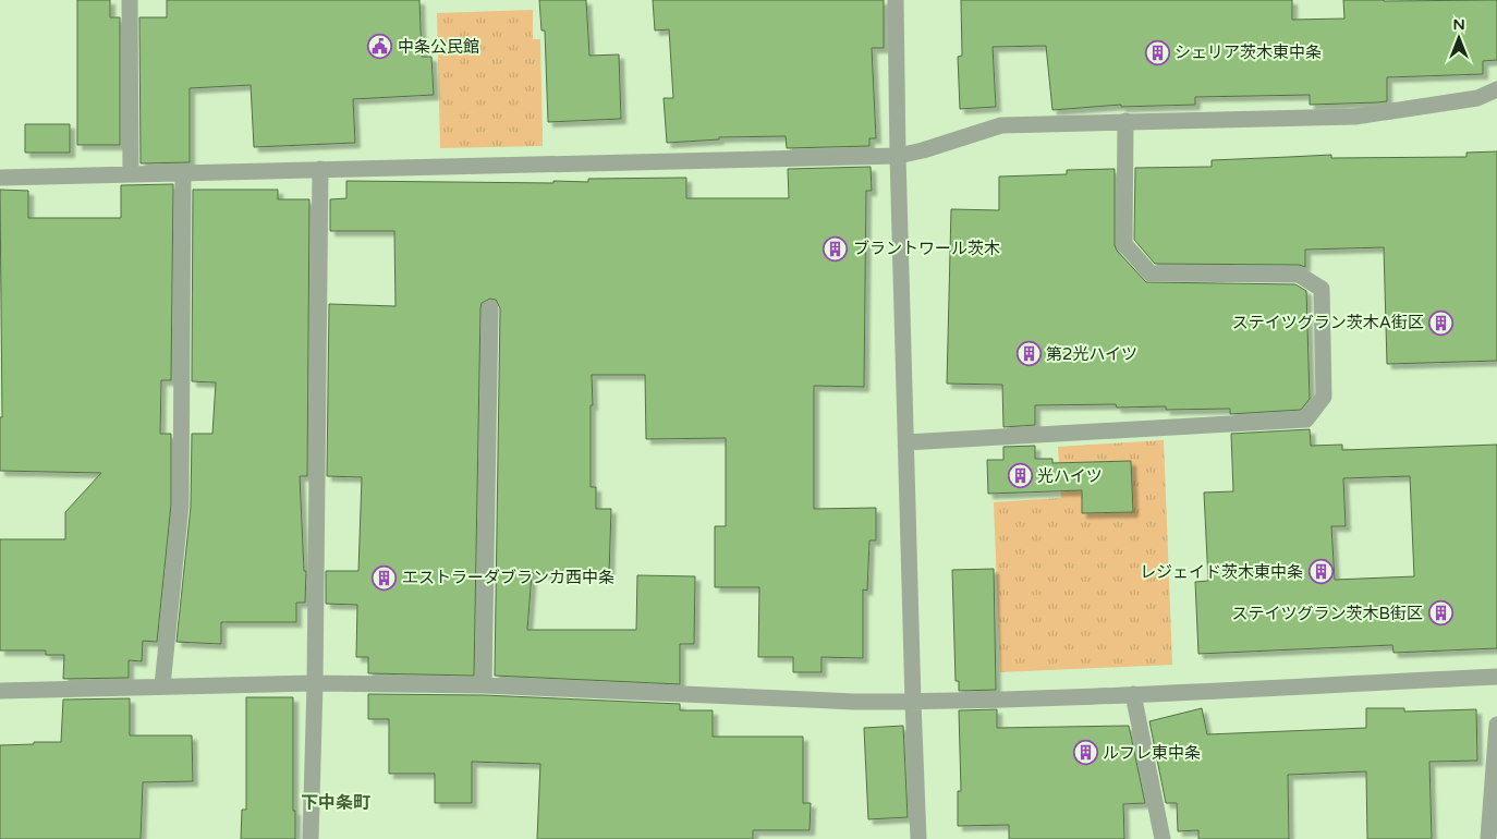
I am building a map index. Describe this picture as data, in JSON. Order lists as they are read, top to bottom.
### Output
{
  "districts": ["下中条町"],
  "places": {
    "public building": ["中条公民館"],
    "building": [
      "シェリア茨木東中条",
      "ブラントワール茨木",
      "ステイツグラン茨木A街区",
      "第2光ハイツ",
      "光ハイツ",
      "レジェイド茨木東中条",
      "エストラーダブランカ西中条",
      "ステイツグラン茨木B街区",
      "ルフレ東中条"
    ]
  },
  "north": "top"
}
